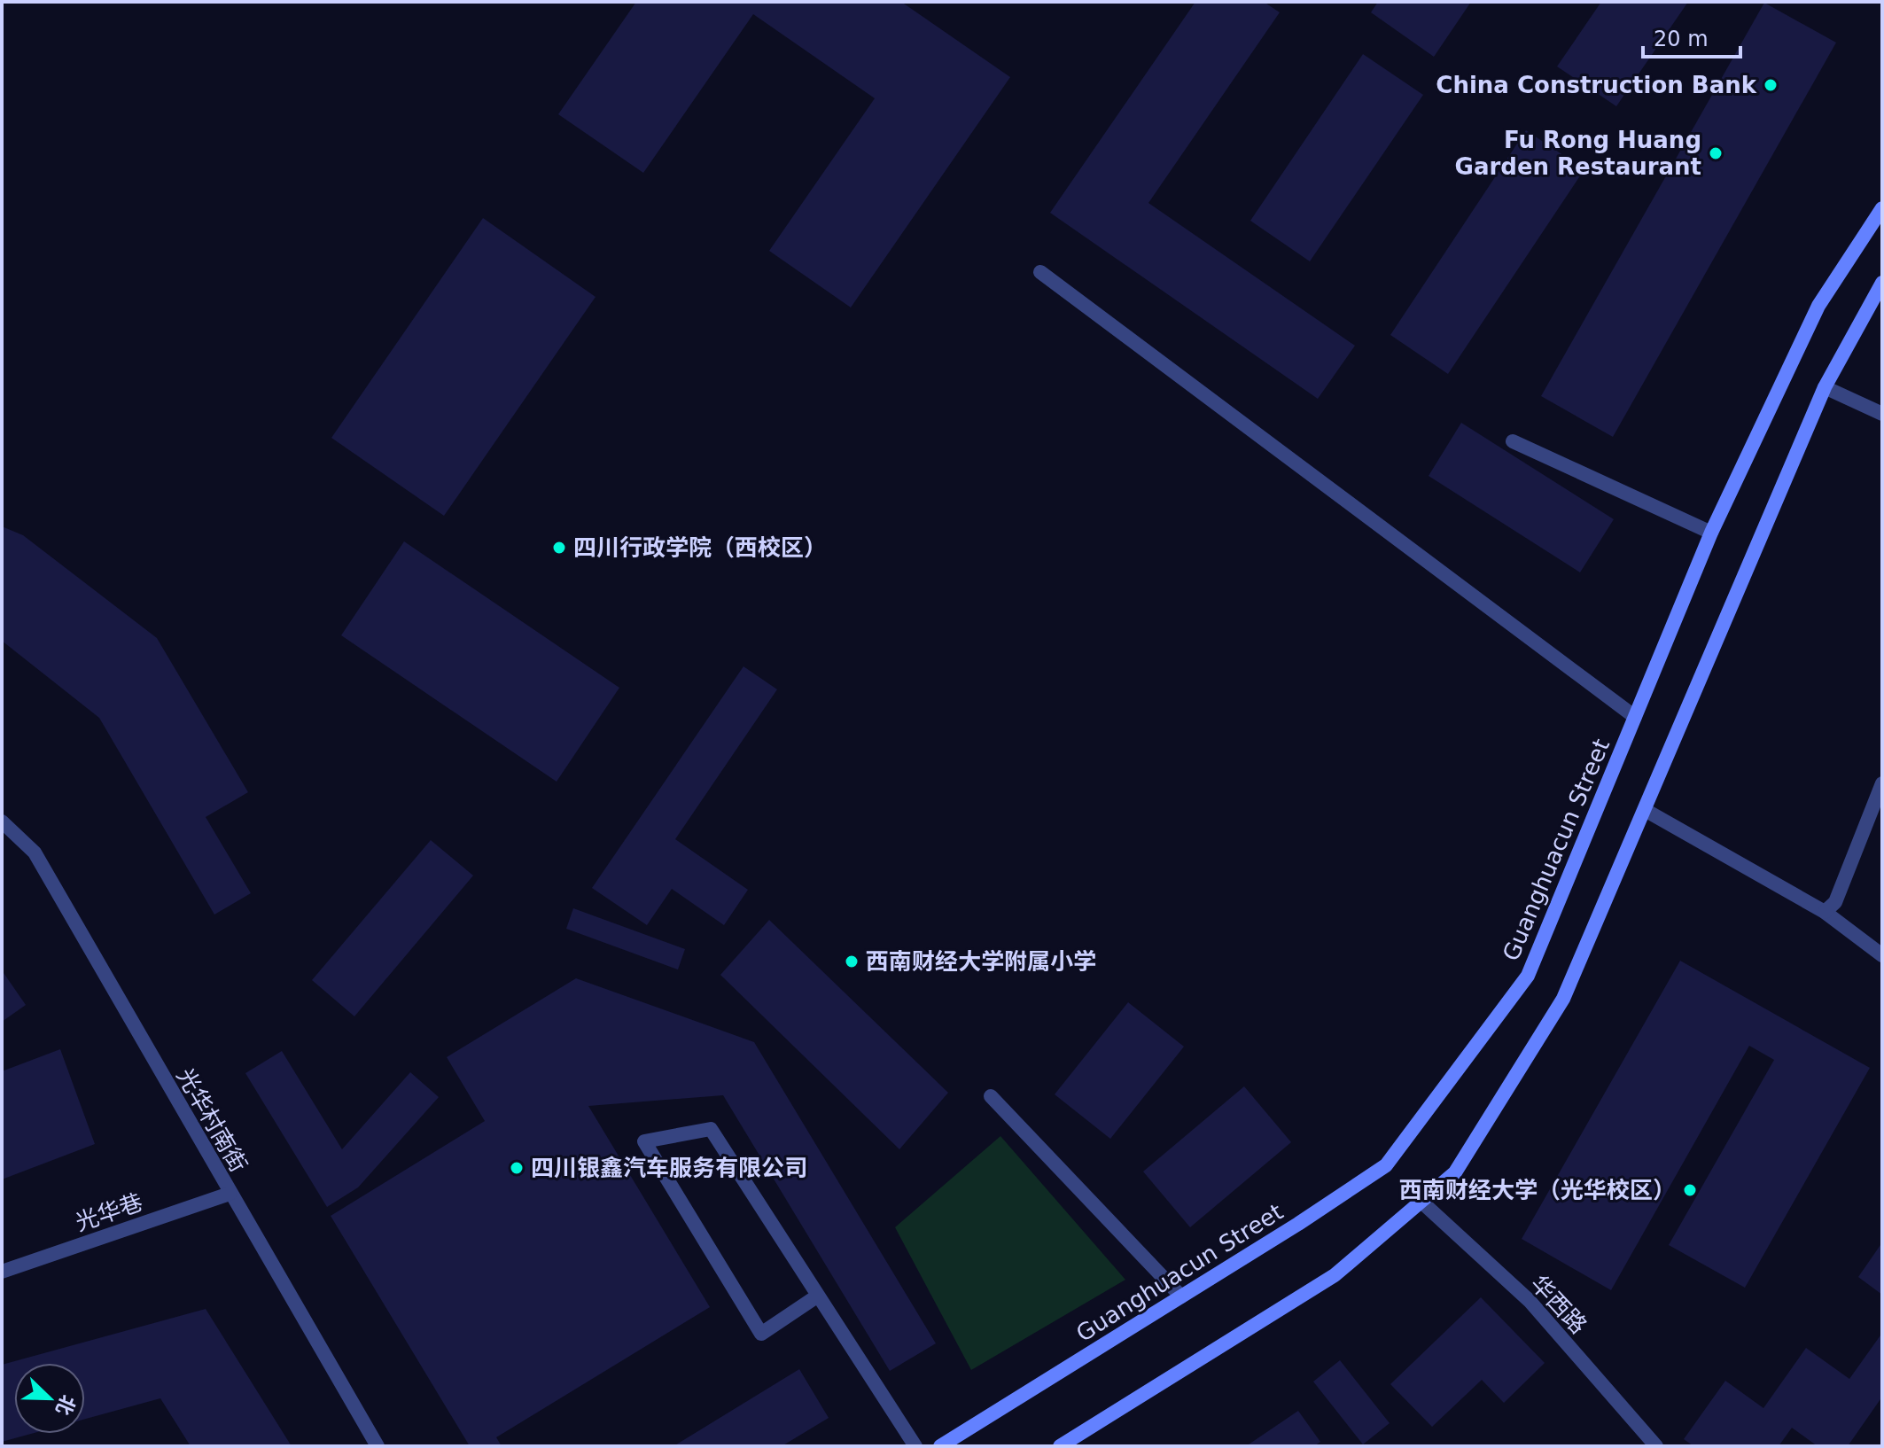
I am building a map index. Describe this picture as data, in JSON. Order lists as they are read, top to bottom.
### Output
{
  "streets": {
    "main road": ["Guanghuacun Street"],
    "street": ["光华村南街", "光华巷", "华西路"]
  },
  "crossings": [
    ["光华村南街", "光华巷"]
  ],
  "places": [
    "China Construction Bank",
    "Fu Rong Huang Garden Restaurant",
    "四川行政学院（西校区）",
    "西南财经大学附属小学",
    "四川银鑫汽车服务有限公司",
    "西南财经大学（光华校区）"
  ],
  "scale_bar": "20 m",
  "north": "bottom right"
}
